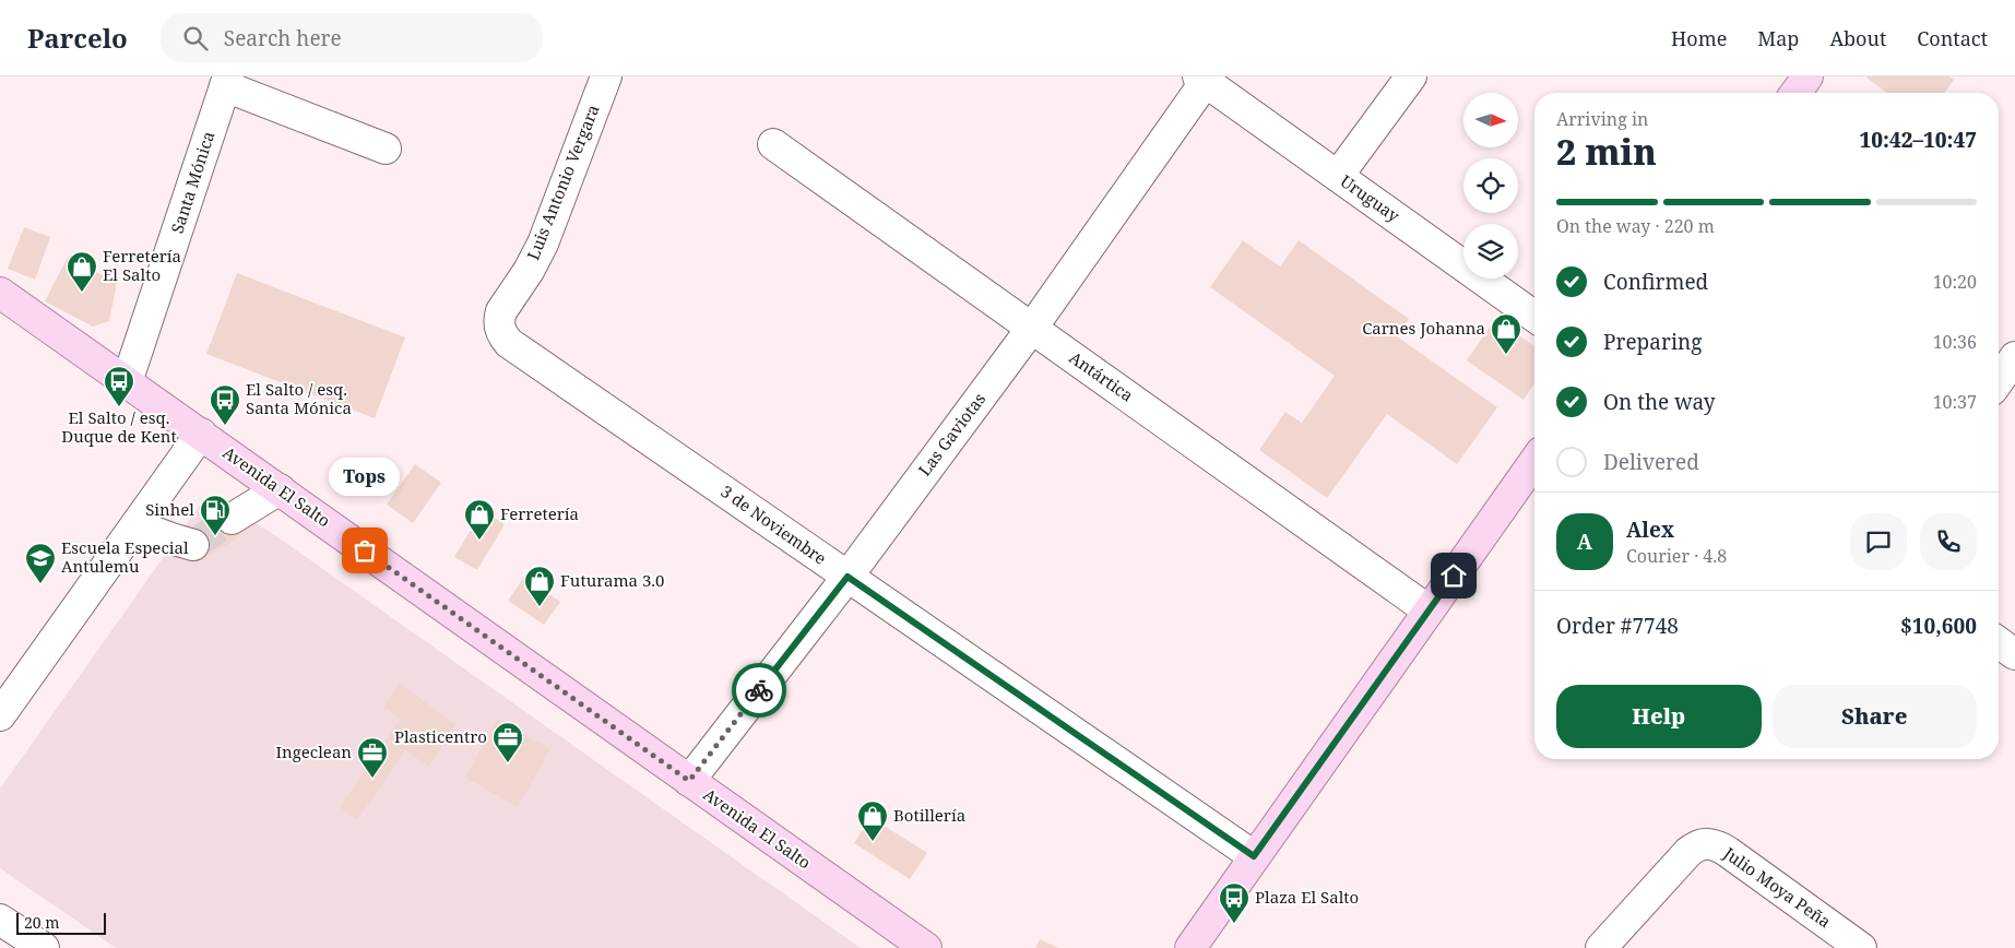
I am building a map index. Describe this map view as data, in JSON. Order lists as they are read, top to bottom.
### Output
{
  "streets": {
    "main road": ["Avenida El Salto"],
    "street": [
      "Santa Mónica",
      "Luis Antonio Vergara",
      "Uruguay",
      "Antártica",
      "Las Gaviotas",
      "3 de Noviembre",
      "Julio Moya Peña"
    ]
  },
  "crossings": [
    ["Santa Mónica", "Avenida El Salto"],
    ["Luis Antonio Vergara", "3 de Noviembre"],
    ["Uruguay", "Las Gaviotas"],
    ["Antártica", "Las Gaviotas"],
    ["Las Gaviotas", "Avenida El Salto"],
    ["Las Gaviotas", "3 de Noviembre"]
  ],
  "places": {
    "shop": [
      "Ferretería El Salto",
      "Carnes Johanna",
      "Ferretería",
      "Futurama 3.0",
      "Botillería"
    ],
    "bus stop": ["El Salto / esq. Duque de Kent", "El Salto / esq. Santa Mónica", "Plaza El Salto"],
    "fuel station": ["Sinhel"],
    "other": ["Tops"],
    "school or university": ["Escuela Especial Antulemu"],
    "office": ["Plasticentro", "Ingeclean"]
  },
  "scale_bar": "20 m",
  "north": "right",
  "page": {
    "header": "Parcelo",
    "search": "Search here",
    "nav": [
      "Home",
      "Map",
      "About",
      "Contact"
    ],
    "heading": ["2 min", "Arriving in", "10:42–10:47"],
    "panel": [
      "Alex",
      "Courier · 4.8",
      "Order #7748",
      "$10,600"
    ],
    "bar": "On the way · 220 m",
    "list": [
      ["Confirmed", "10:20"],
      ["Preparing", "10:36"],
      ["On the way", "10:37"],
      "Delivered"
    ],
    "bubble": "Tops",
    "round": "A",
    "buttons": ["Help", "Share"],
    "scale": "20 m"
  }
}
